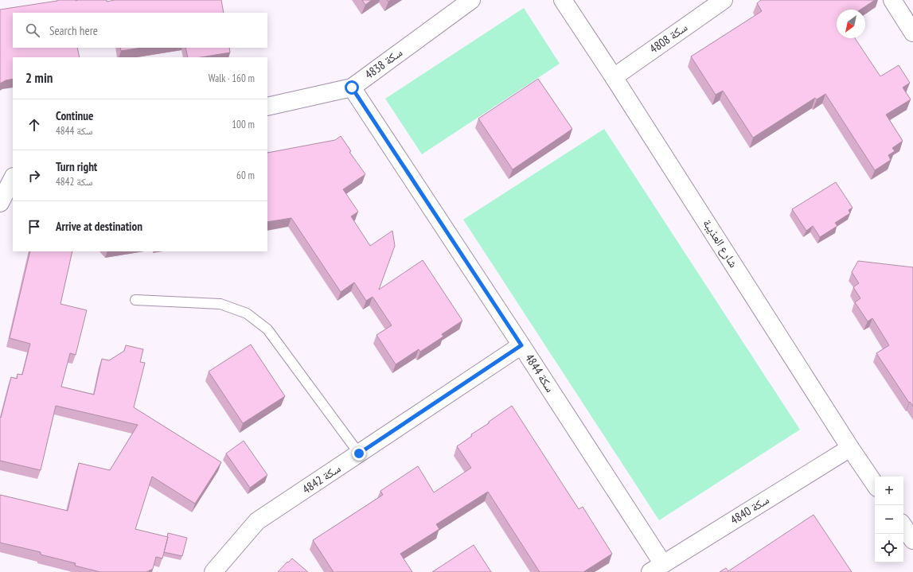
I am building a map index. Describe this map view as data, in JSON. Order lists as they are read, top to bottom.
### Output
{
  "streets": {
    "street": [
      "سكة 4808",
      "سكة 4838",
      "شارع العذيبة",
      "سكة 4844",
      "سكة 4842",
      "سكة 4840"
    ]
  },
  "crossings": [
    ["سكة 4808", "شارع العذيبة"],
    ["سكة 4838", "سكة 4844"],
    ["شارع العذيبة", "سكة 4840"],
    ["سكة 4844", "سكة 4842"],
    ["سكة 4844", "سكة 4840"]
  ],
  "north": "bottom left",
  "page": {
    "search": "Search here",
    "heading": ["2 min", "Walk · 160 m"],
    "list": [
      ["Continue", "سكة 4844", "100 m"],
      ["Turn right", "سكة 4842", "60 m"],
      "Arrive at destination"
    ],
    "map_buttons": ["+", "−"]
  }
}
